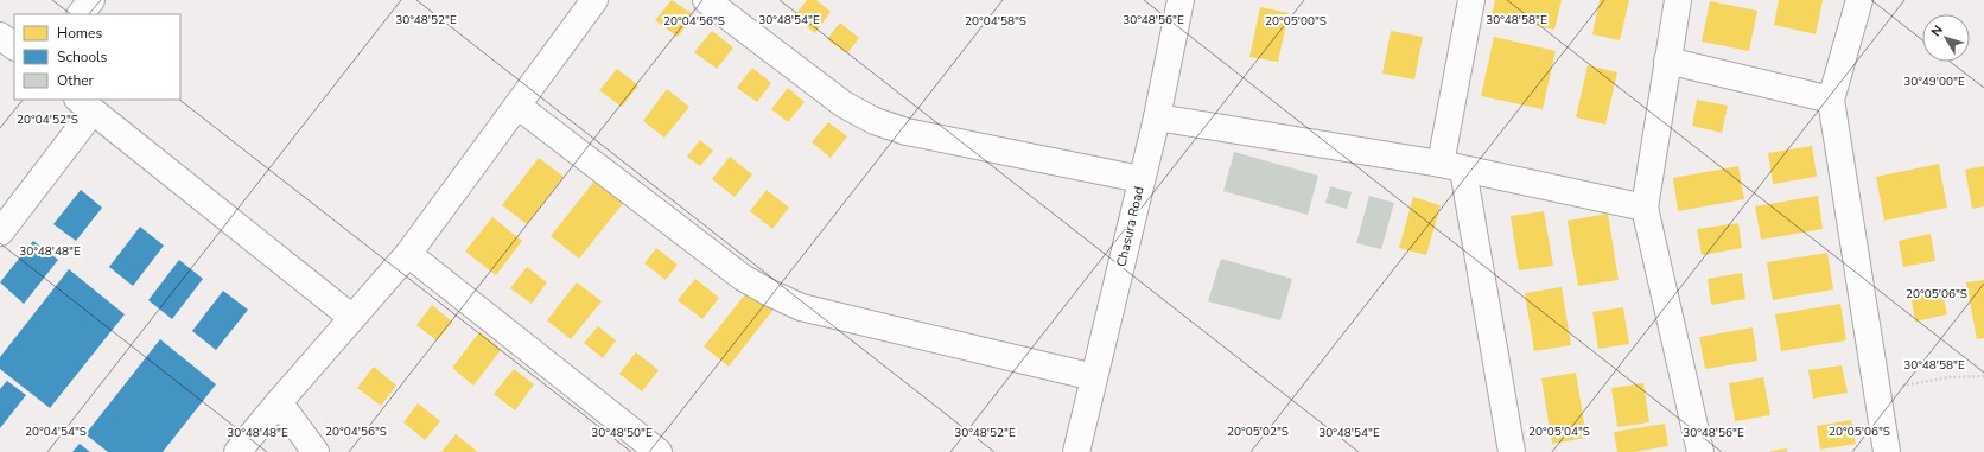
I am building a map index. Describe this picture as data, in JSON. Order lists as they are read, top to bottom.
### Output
{
  "streets": {
    "street": ["Chasura Road"]
  },
  "legend": ["Homes", "Schools", "Other"],
  "north": "top left",
  "coordinates": [
    "30°48'52\"E",
    "30°48'54\"E",
    "30°48'56\"E",
    "30°48'58\"E",
    "20°05'00\"S",
    "20°04'56\"S",
    "20°04'58\"S",
    "30°49'00\"E",
    "20°04'52\"S",
    "30°48'48\"E",
    "20°05'06\"S",
    "20°04'54\"S",
    "20°05'02\"S",
    "20°05'04\"S",
    "30°48'50\"E"
  ]
}
